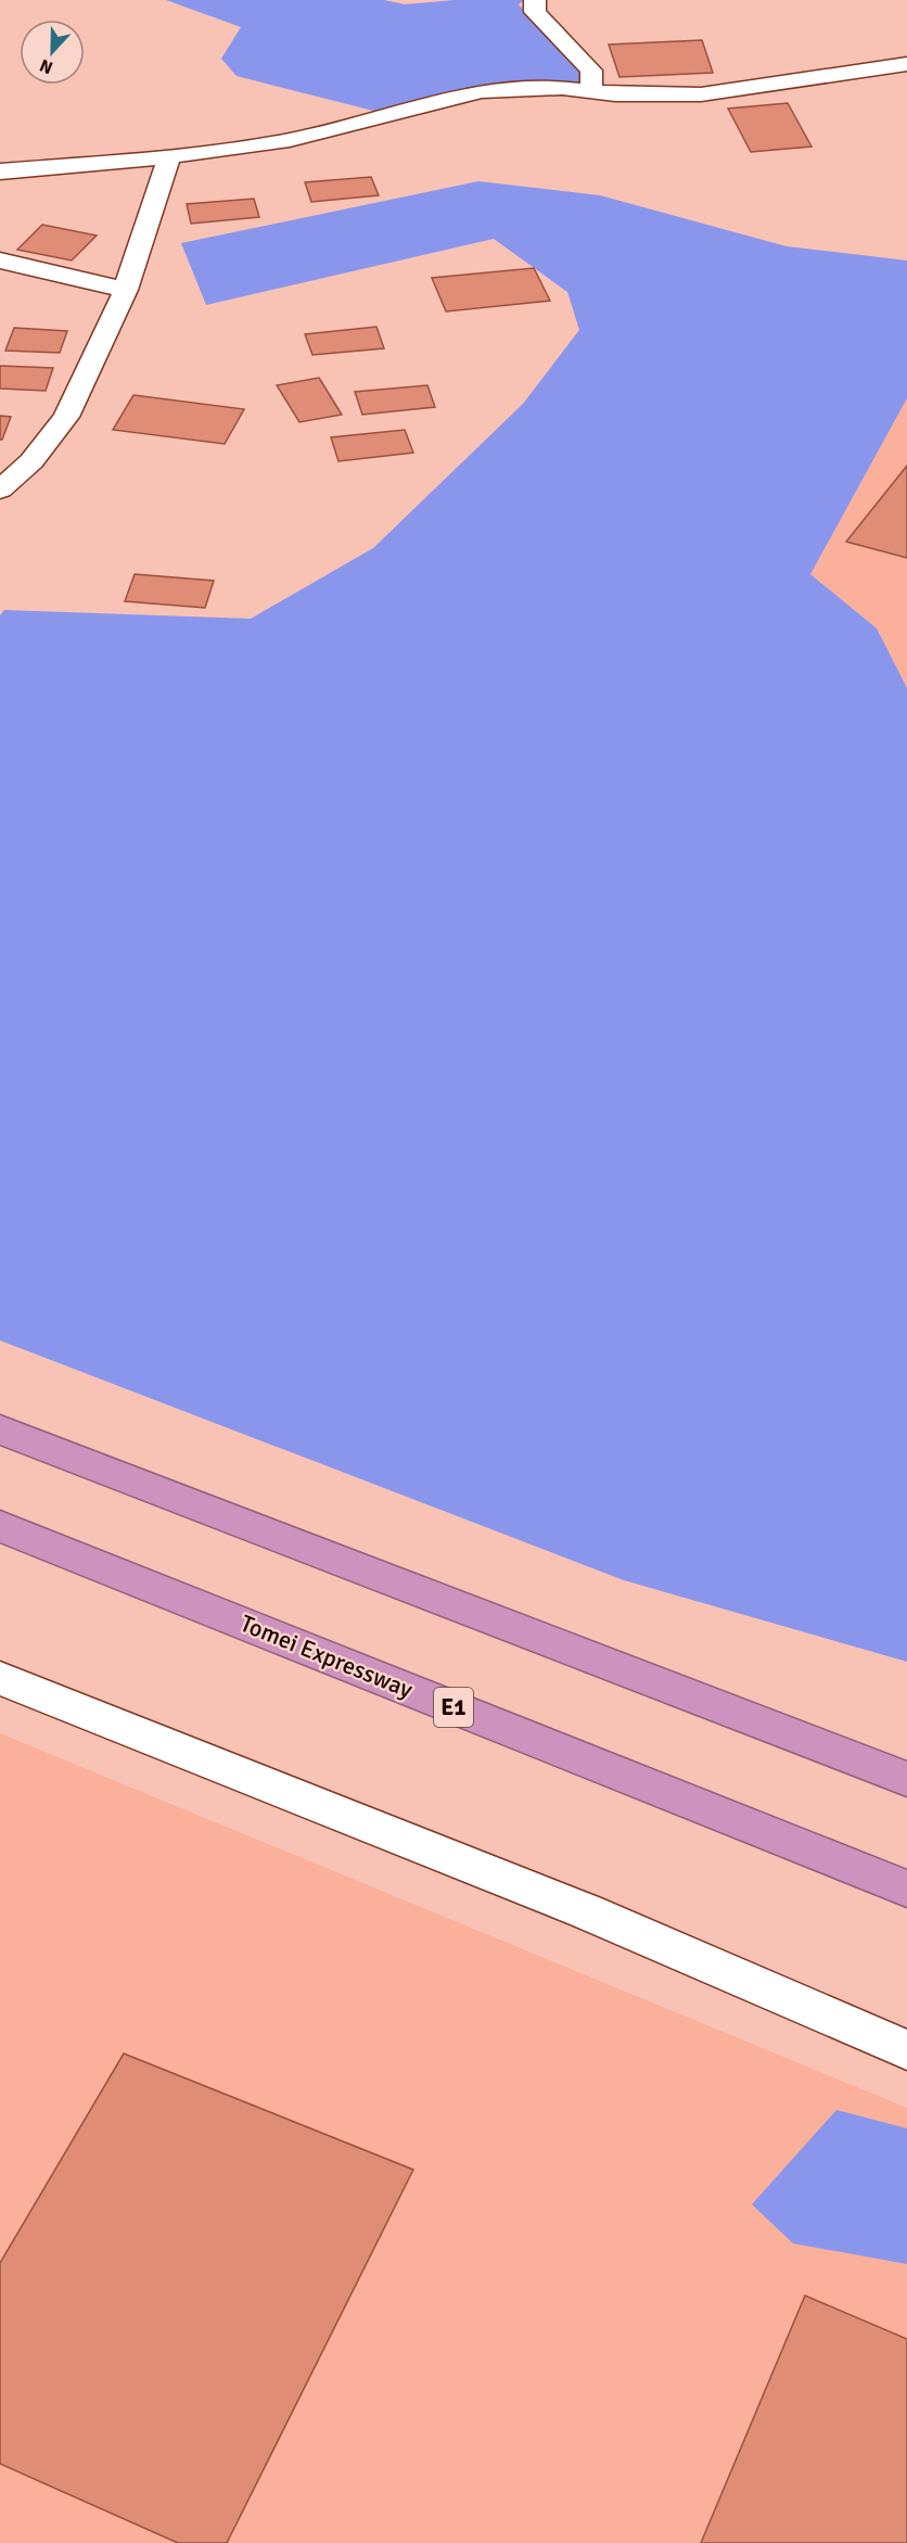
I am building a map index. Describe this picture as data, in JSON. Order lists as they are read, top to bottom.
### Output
{
  "streets": {
    "highway": ["Tomei Expressway", "E1"]
  },
  "north": "bottom"
}
